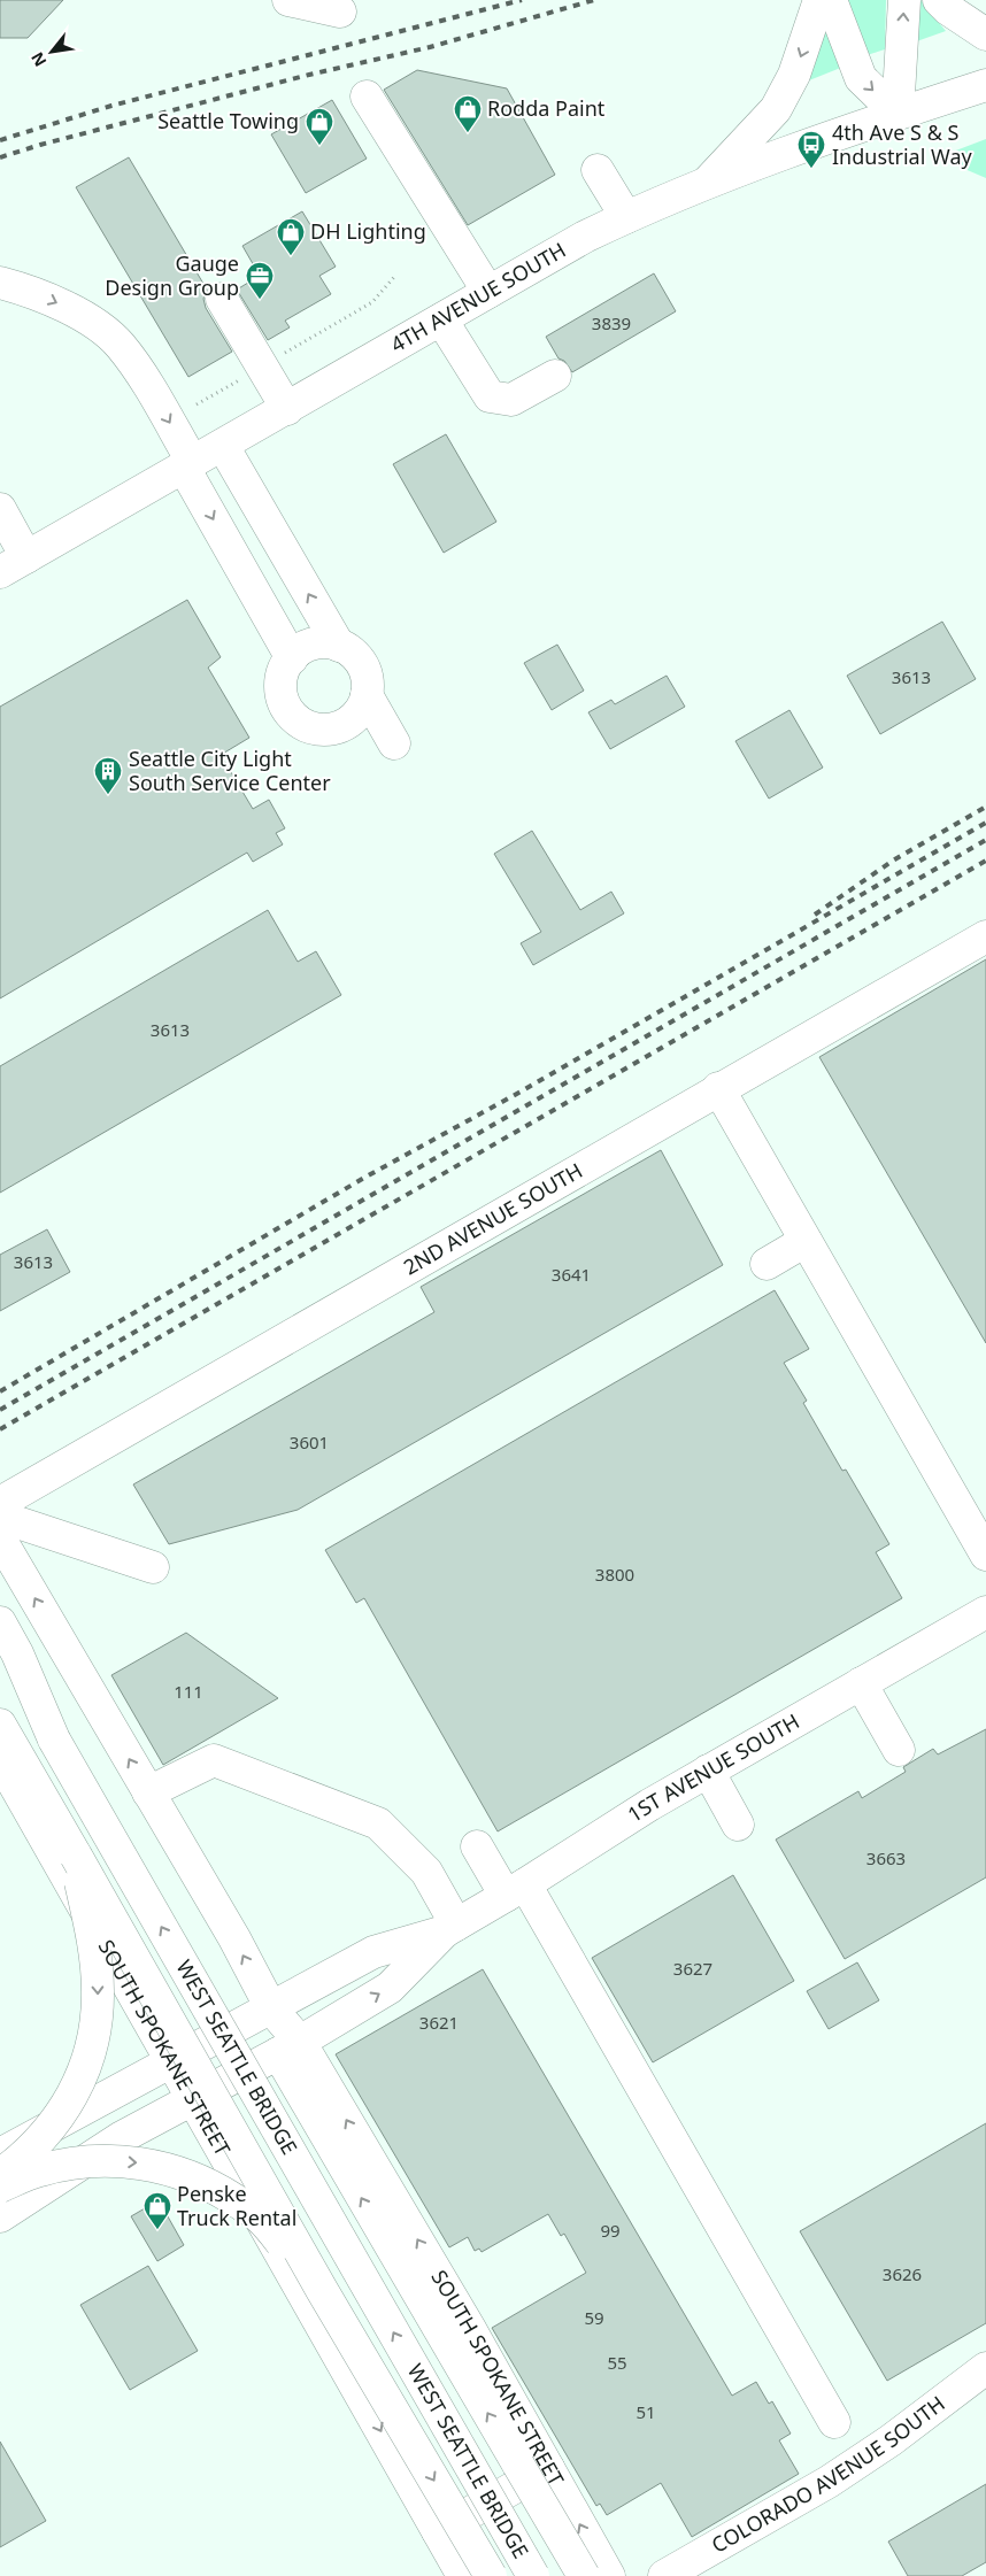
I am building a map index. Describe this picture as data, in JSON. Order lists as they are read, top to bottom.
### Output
{
  "streets": {
    "main road": [
      "4TH AVENUE SOUTH",
      "2ND AVENUE SOUTH",
      "1ST AVENUE SOUTH",
      "SOUTH SPOKANE STREET",
      "WEST SEATTLE BRIDGE",
      "COLORADO AVENUE SOUTH"
    ]
  },
  "crossings": [
    ["1ST AVENUE SOUTH", "SOUTH SPOKANE STREET"]
  ],
  "places": {
    "shop": [
      "Rodda Paint",
      "Seattle Towing",
      "DH Lighting",
      "Penske Truck Rental"
    ],
    "bus stop": ["4th Ave S & S Industrial Way"],
    "office": ["Gauge Design Group"],
    "building": ["Seattle City Light South Service Center"]
  },
  "house_numbers": [
    "3839",
    "3613",
    "3613",
    "3613",
    "3641",
    "3601",
    "3800",
    "111",
    "3663",
    "3627",
    "3621",
    "99",
    "3626",
    "59",
    "55",
    "51"
  ],
  "north": "bottom left"
}
